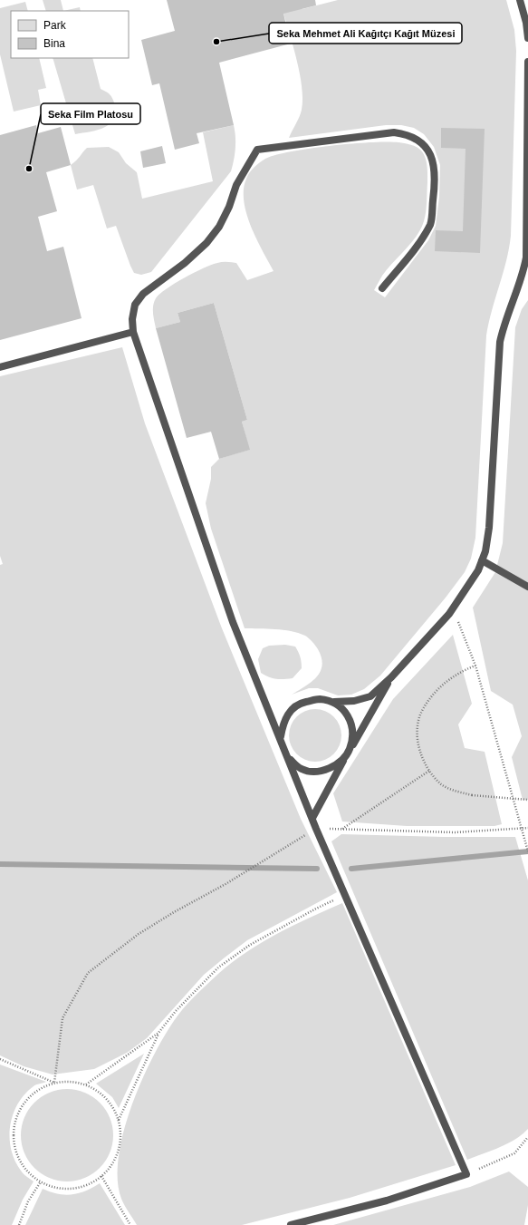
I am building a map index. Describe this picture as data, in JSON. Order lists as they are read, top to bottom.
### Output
{
  "places": ["Seka Mehmet Ali Kağıtçı Kağıt Müzesi", "Seka Film Platosu"],
  "legend": ["Park", "Bina"]
}
